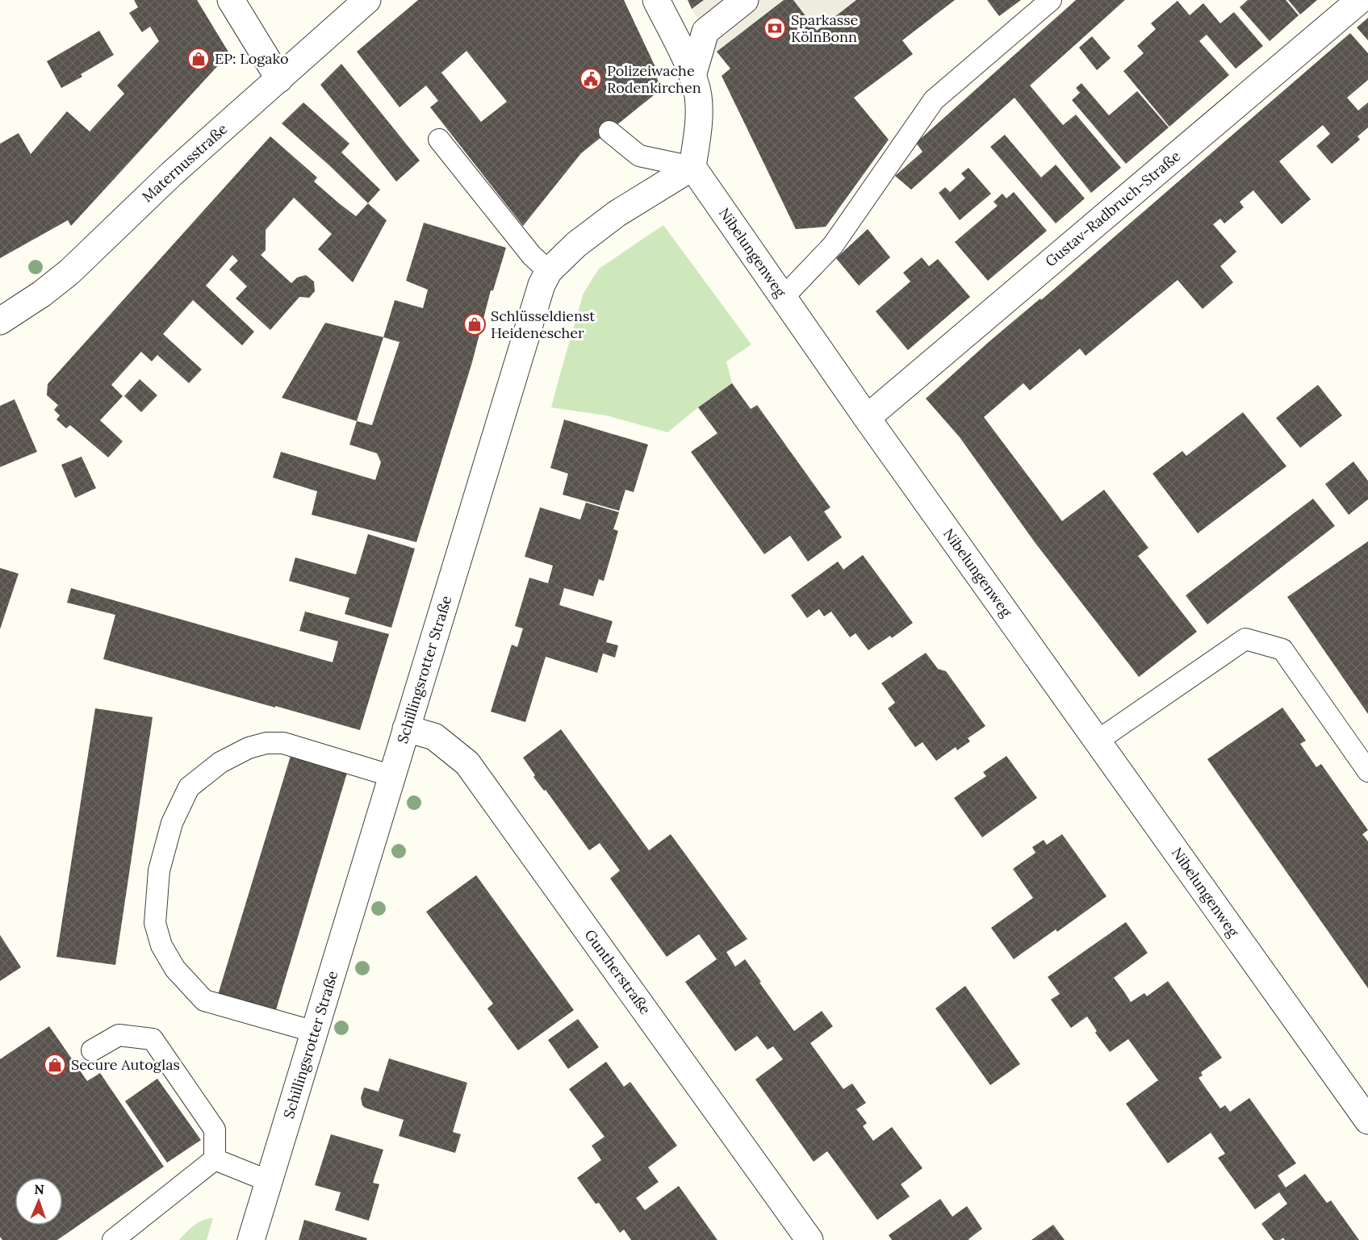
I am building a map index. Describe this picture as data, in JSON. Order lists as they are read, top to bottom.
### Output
{
  "streets": {
    "street": [
      "Maternusstraße",
      "Gustav-Radbruch-Straße",
      "Nibelungenweg",
      "Schillingsrotter Straße",
      "Guntherstraße"
    ]
  },
  "crossings": [
    ["Gustav-Radbruch-Straße", "Nibelungenweg"],
    ["Nibelungenweg", "Schillingsrotter Straße"],
    ["Schillingsrotter Straße", "Guntherstraße"]
  ],
  "places": {
    "bank": ["Sparkasse KölnBonn"],
    "shop": ["EP: Logako", "Schlüsseldienst Heidenescher", "Secure Autoglas"],
    "public building": ["Polizeiwache Rodenkirchen"]
  },
  "north": "top"
}
